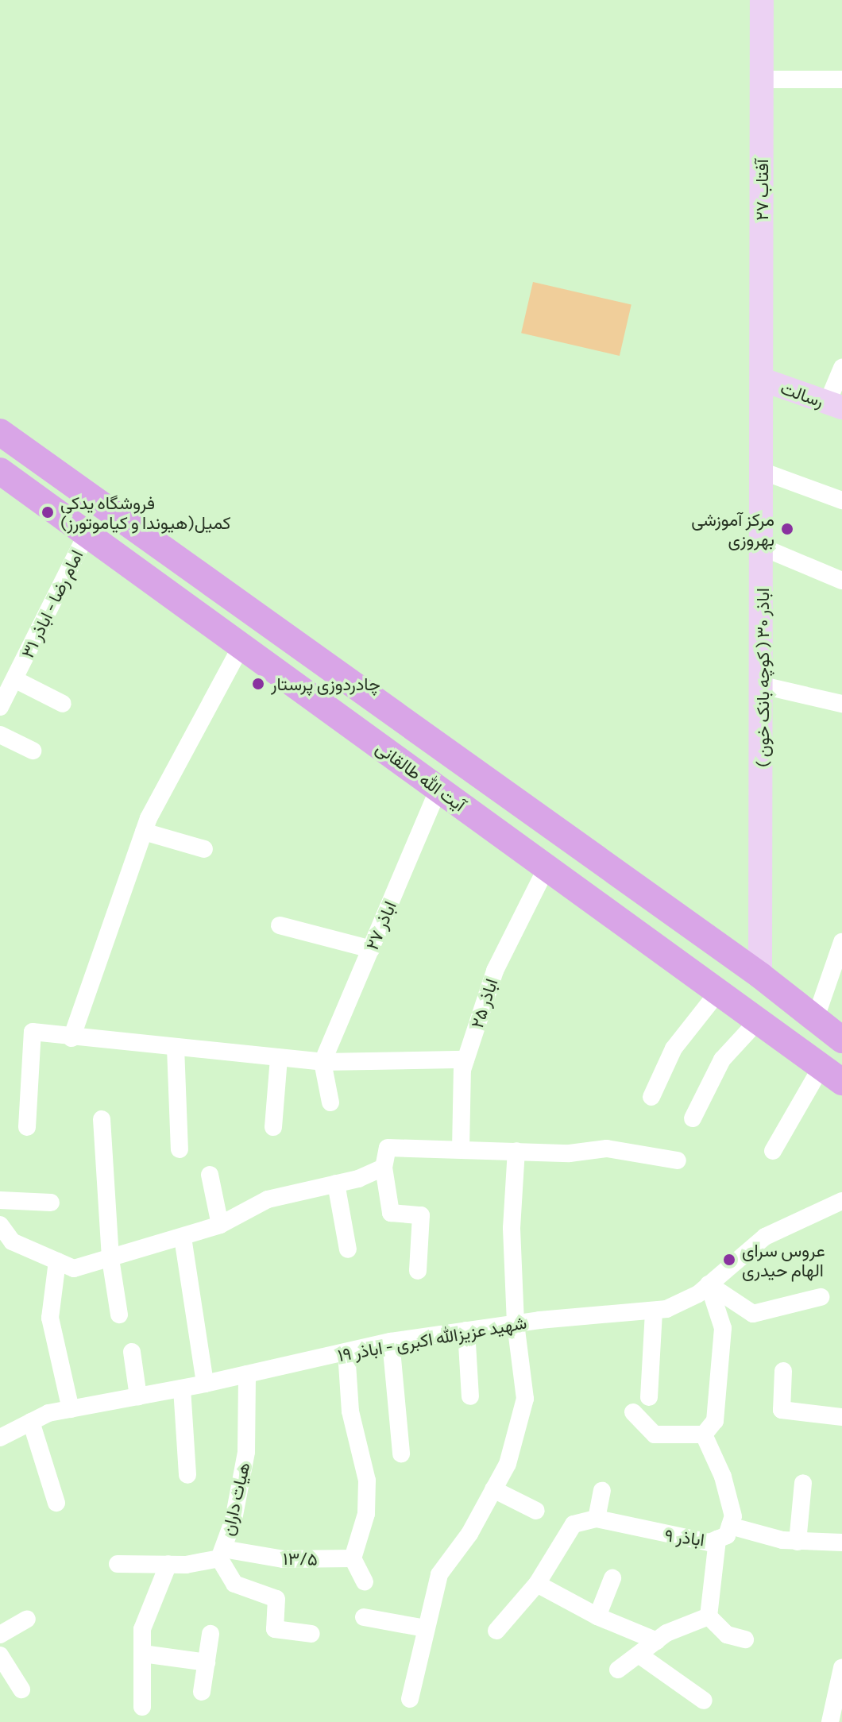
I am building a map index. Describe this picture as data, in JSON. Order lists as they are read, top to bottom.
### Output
{
  "streets": {
    "main road": [
      "آفتاب ۲۷",
      "رسالت",
      "اباذر ۳۰ ( کوچه بانک خون )",
      "آیت الله طالقانی"
    ],
    "street": [
      "امام رضا - اباذر ۳۱",
      "اباذر ۲۷",
      "اباذر ۲۵",
      "شهید عزیزالله اکبری - اباذر ۱۹",
      "هیات داران",
      "اباذر ۹",
      "۱۳/۵"
    ]
  },
  "crossings": [
    ["آفتاب ۲۷", "رسالت"],
    ["آفتاب ۲۷", "اباذر ۳۰ ( کوچه بانک خون )"],
    ["رسالت", "اباذر ۳۰ ( کوچه بانک خون )"],
    ["امام رضا - اباذر ۳۱", "آیت الله طالقانی"],
    ["اباذر ۳۰ ( کوچه بانک خون )", "آیت الله طالقانی"],
    ["آیت الله طالقانی", "اباذر ۲۷"],
    ["آیت الله طالقانی", "اباذر ۲۵"],
    ["شهید عزیزالله اکبری - اباذر ۱۹", "هیات داران"],
    ["هیات داران", "۱۳/۵"]
  ],
  "places": [
    "فروشگاه يدكي كميل(هیوندا و کیاموتورز)",
    "مرکز آموزشی بهروزی",
    "چادردوزی پرستار",
    "عروس سرای الهام حیدری"
  ]
}
